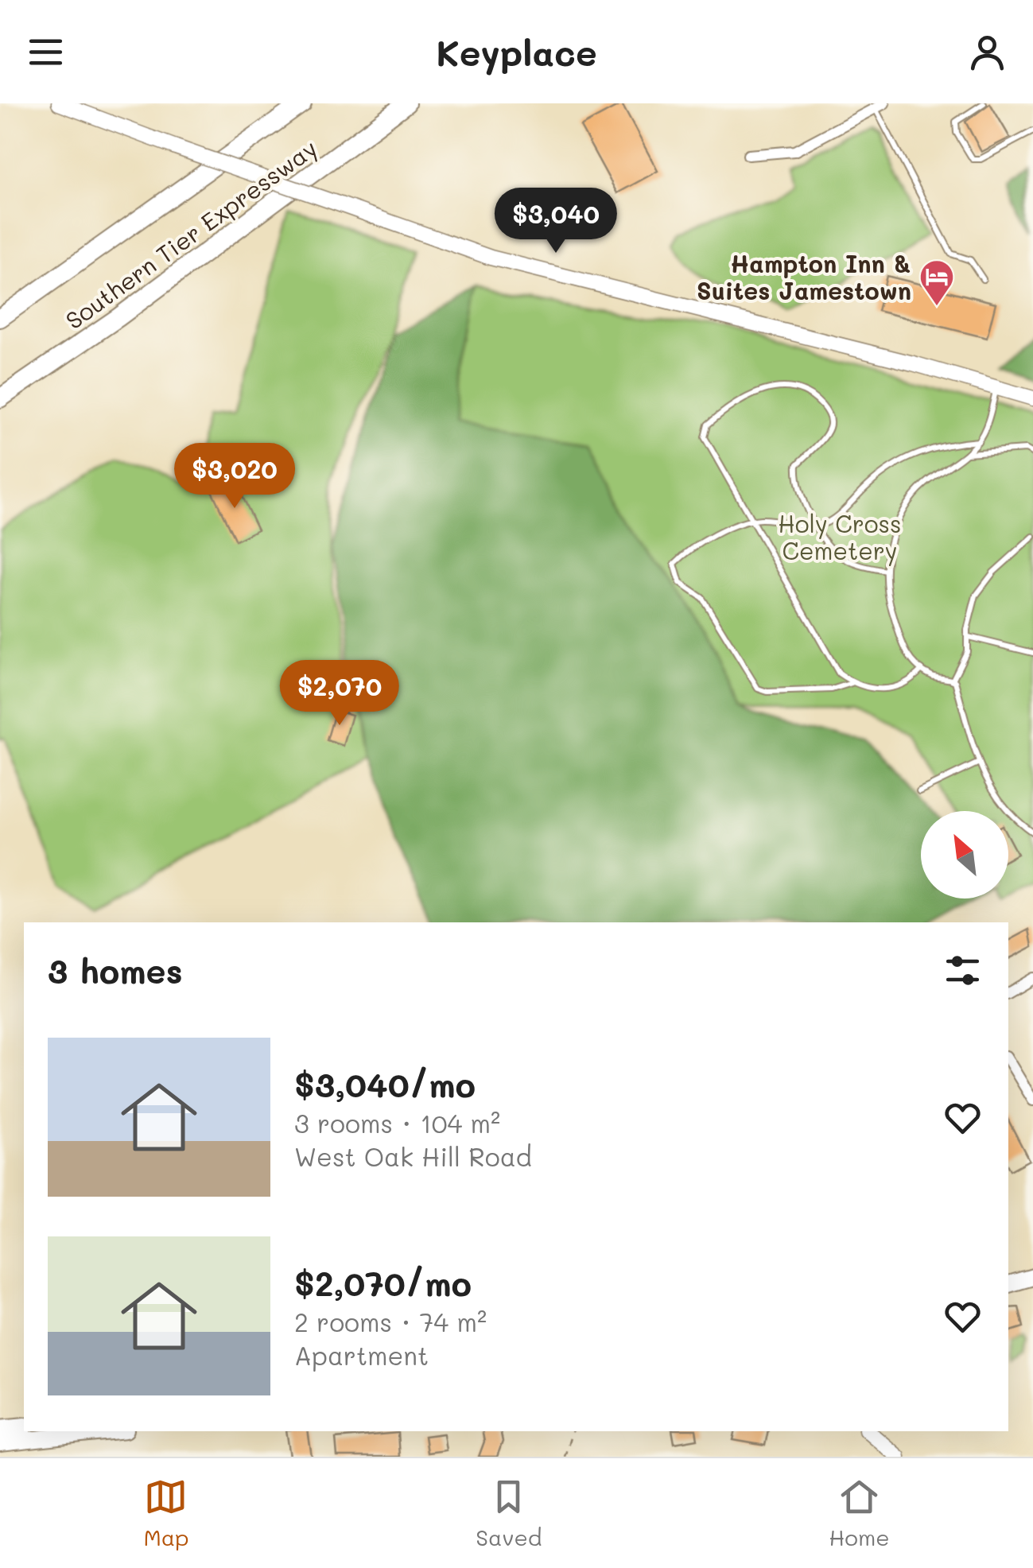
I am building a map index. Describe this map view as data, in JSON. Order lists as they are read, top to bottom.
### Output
{
  "streets": {
    "highway": ["Southern Tier Expressway"]
  },
  "parks": ["Holy Cross Cemetery"],
  "places": {
    "hotel": ["Hampton Inn & Suites Jamestown"]
  },
  "north": "top left",
  "page": {
    "header": "Keyplace",
    "price": ["$3,040", "$3,020", "$2,070"],
    "heading": "3 homes",
    "list": [
      {
        "name": "$3,040/mo",
        "note": "3 rooms · 104 m² · West Oak Hill Road"
      },
      {
        "name": "$2,070/mo",
        "note": "2 rooms · 74 m² · Apartment"
      }
    ],
    "tabs": ["Map", "Saved", "Home"]
  }
}
